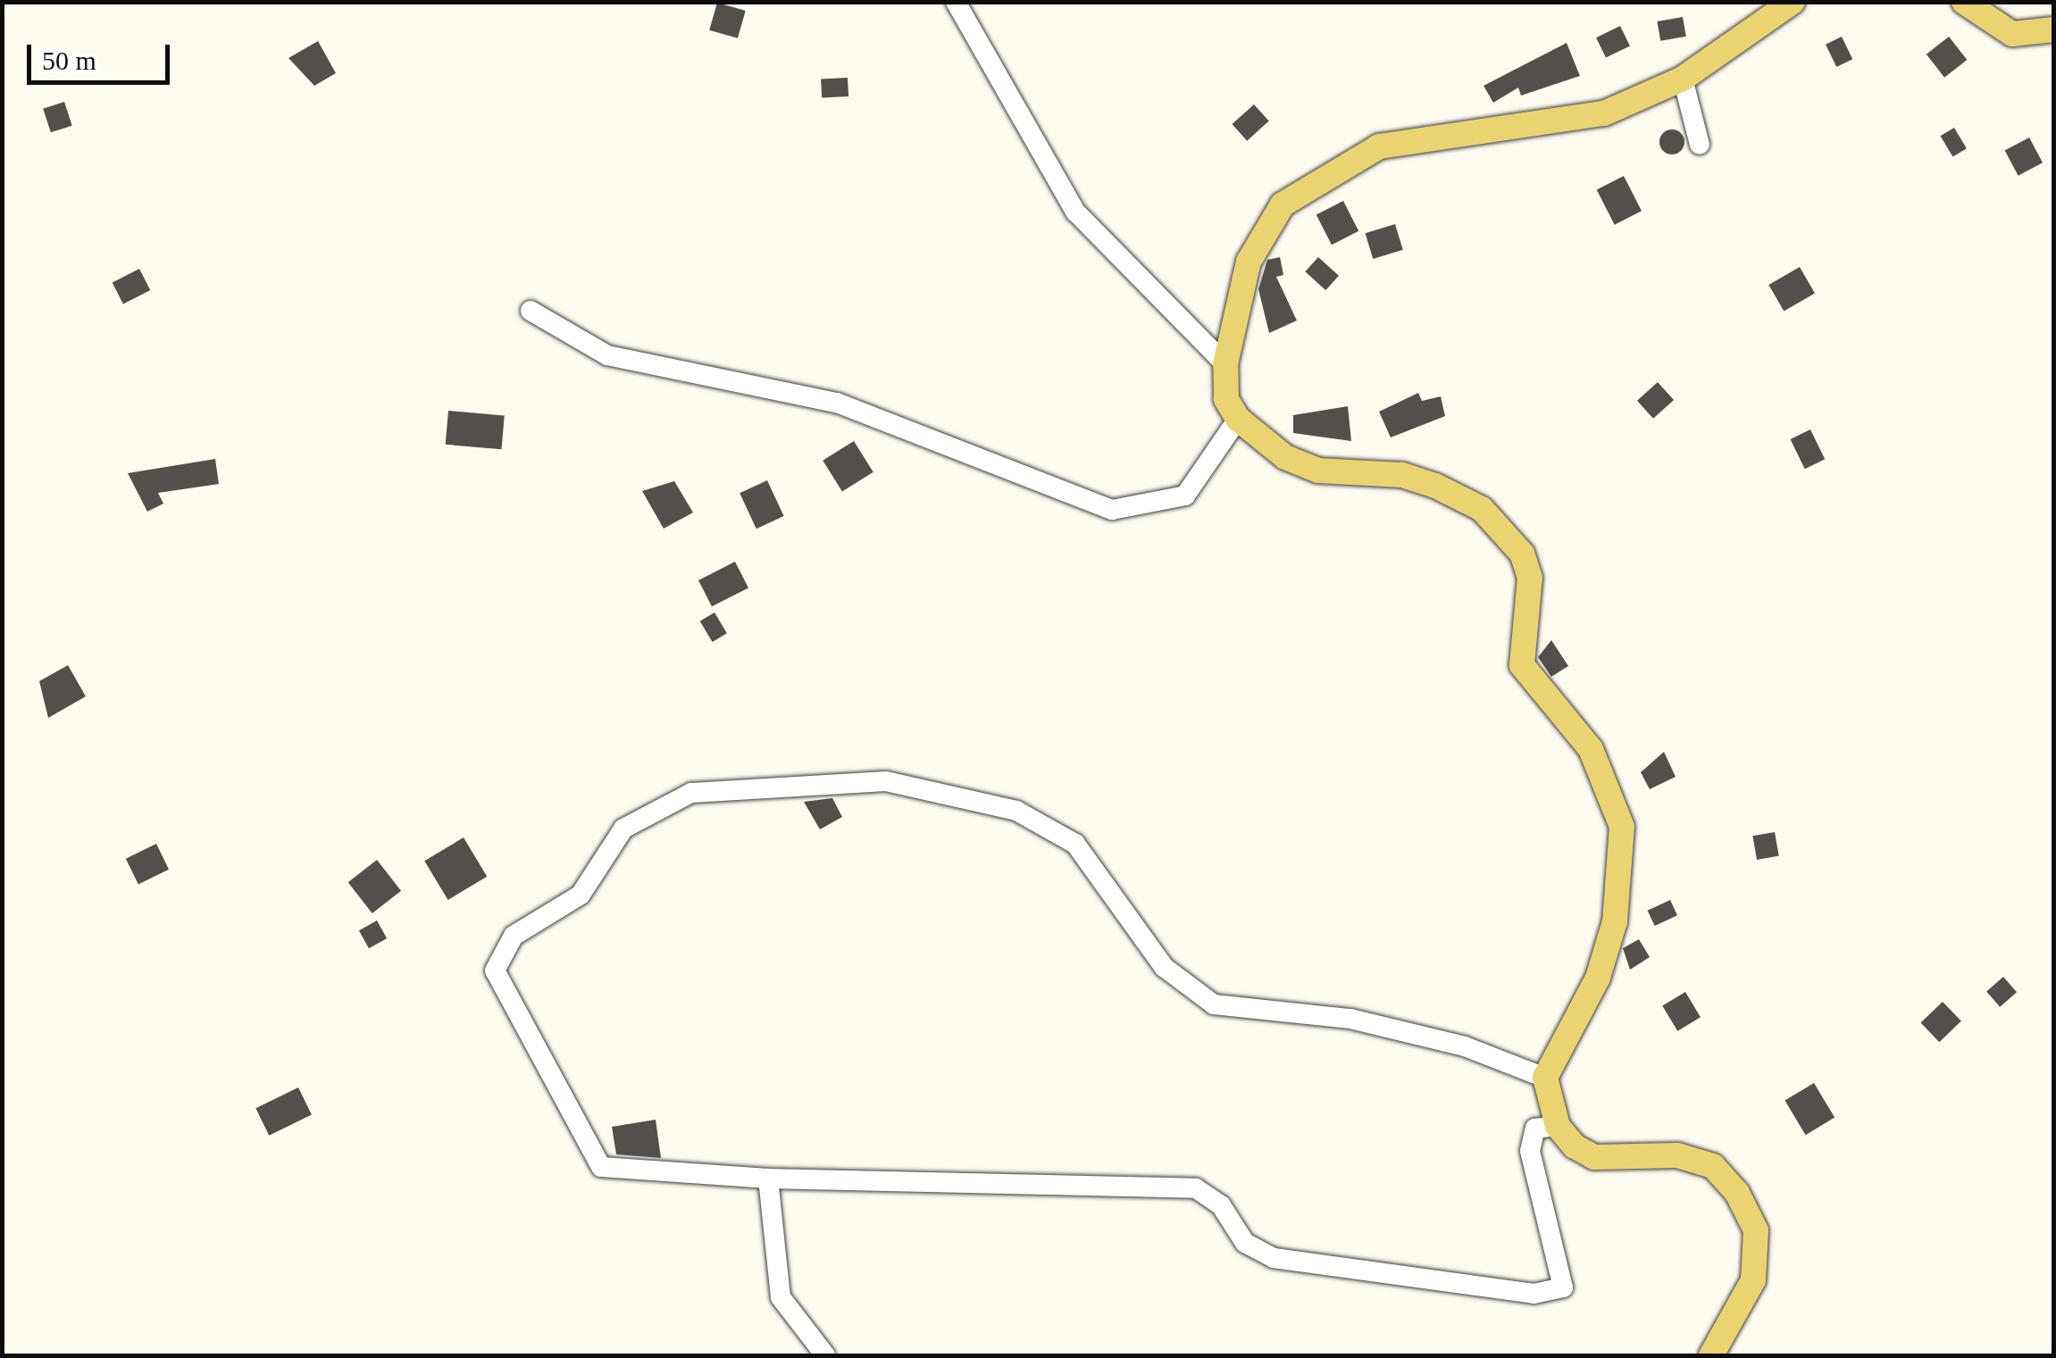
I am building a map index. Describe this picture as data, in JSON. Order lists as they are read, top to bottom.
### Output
{
  "scale_bar": "50 m"
}
